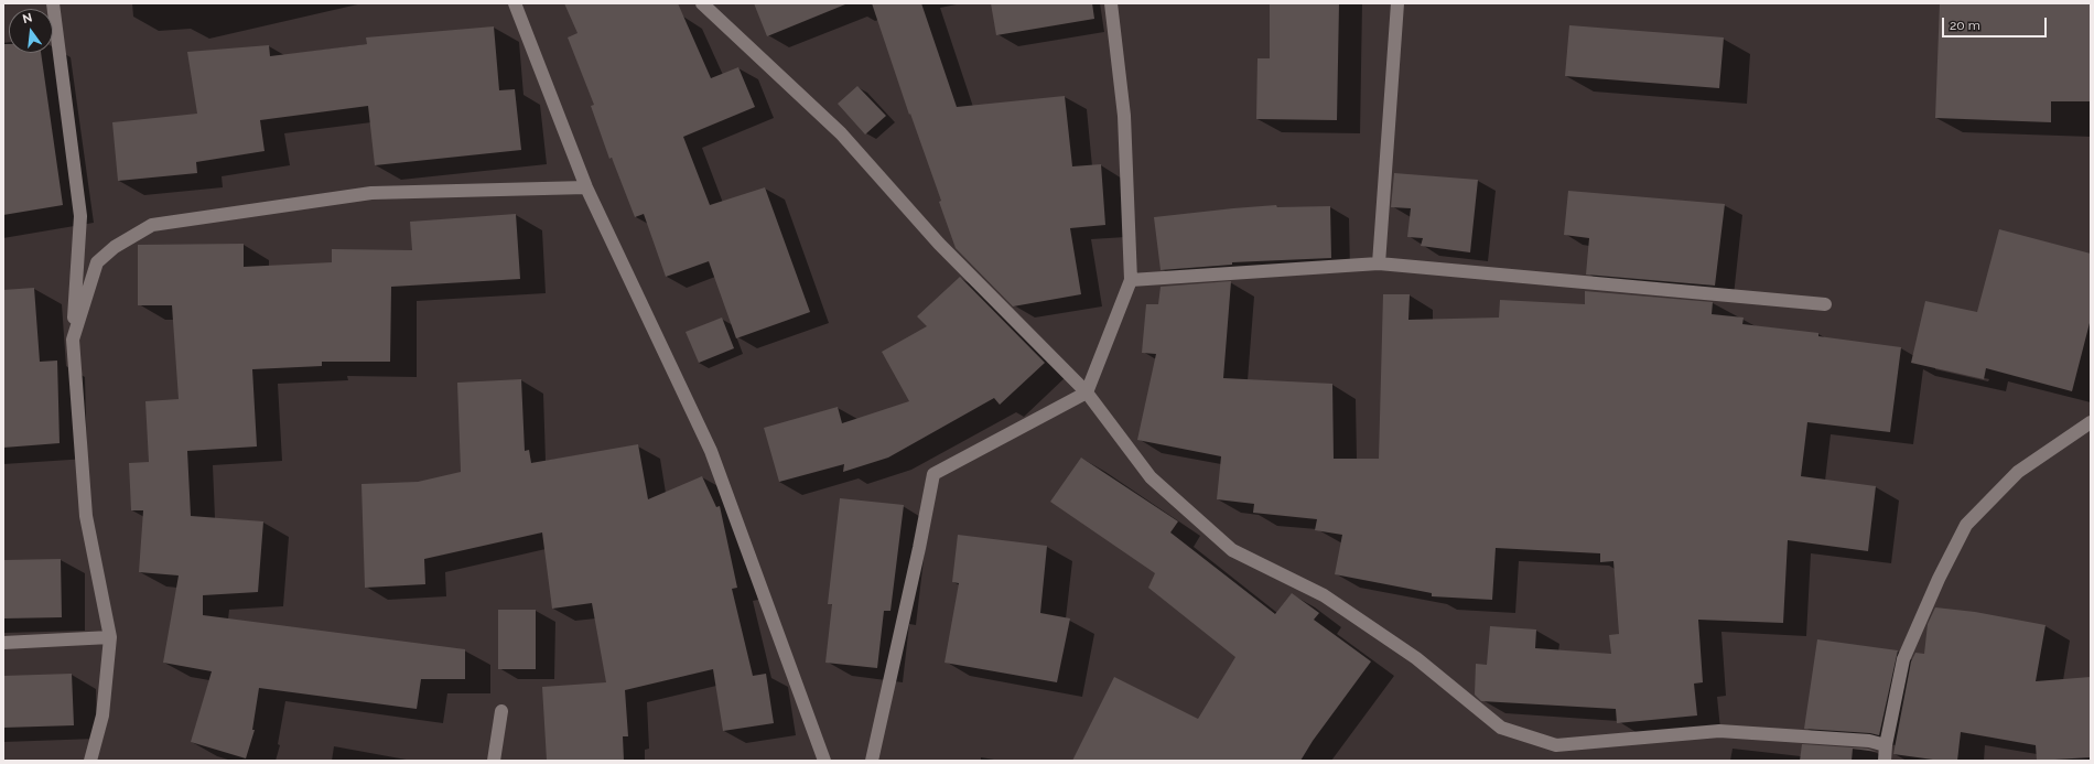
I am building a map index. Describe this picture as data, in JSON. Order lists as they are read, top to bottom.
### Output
{
  "scale_bar": "20 m",
  "north": "top"
}
